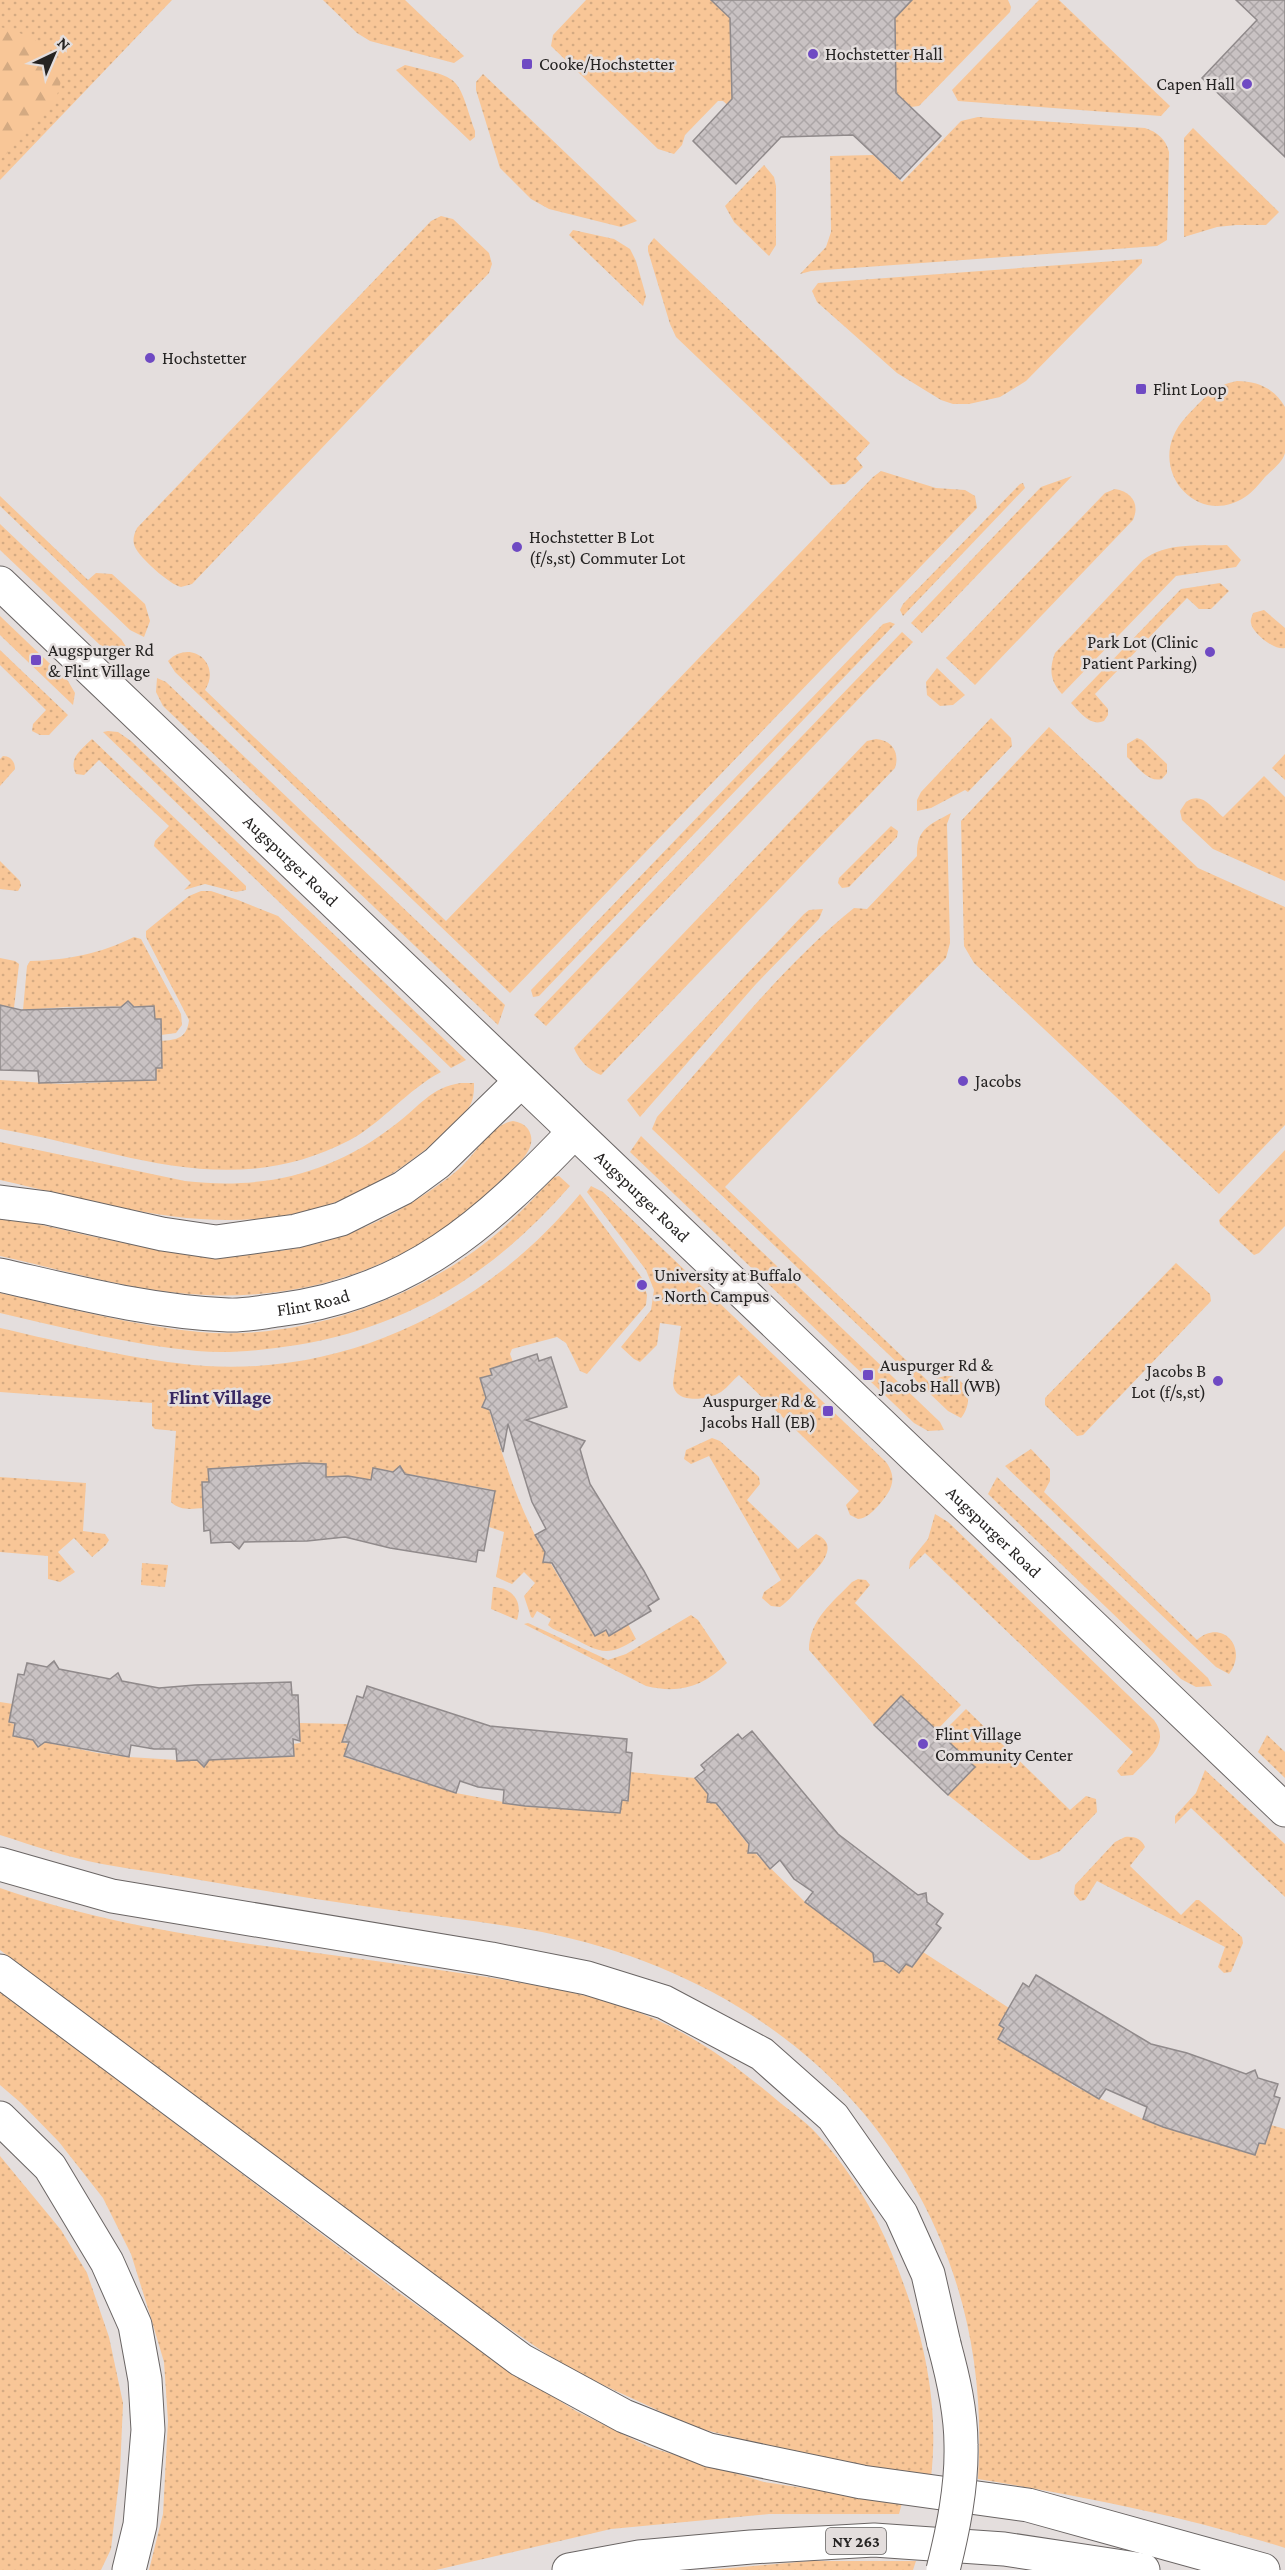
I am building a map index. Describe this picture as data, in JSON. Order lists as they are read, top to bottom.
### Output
{
  "streets": {
    "main road": ["Augspurger Road", "Flint Road", "NY 263"]
  },
  "crossings": [
    ["Augspurger Road", "Flint Road"]
  ],
  "districts": ["Flint Village"],
  "places": {
    "other": [
      "Hochstetter Hall",
      "Capen Hall",
      "Hochstetter",
      "Hochstetter B Lot (f/s,st) Commuter Lot",
      "Park Lot (Clinic Patient Parking)",
      "Jacobs",
      "University at Buffalo - North Campus",
      "Jacobs B Lot (f/s,st)",
      "Flint Village Community Center"
    ],
    "transit": [
      "Cooke/Hochstetter",
      "Flint Loop",
      "Augspurger Rd & Flint Village",
      "Auspurger Rd & Jacobs Hall (WB)",
      "Auspurger Rd & Jacobs Hall (EB)"
    ]
  },
  "north": "top right"
}
